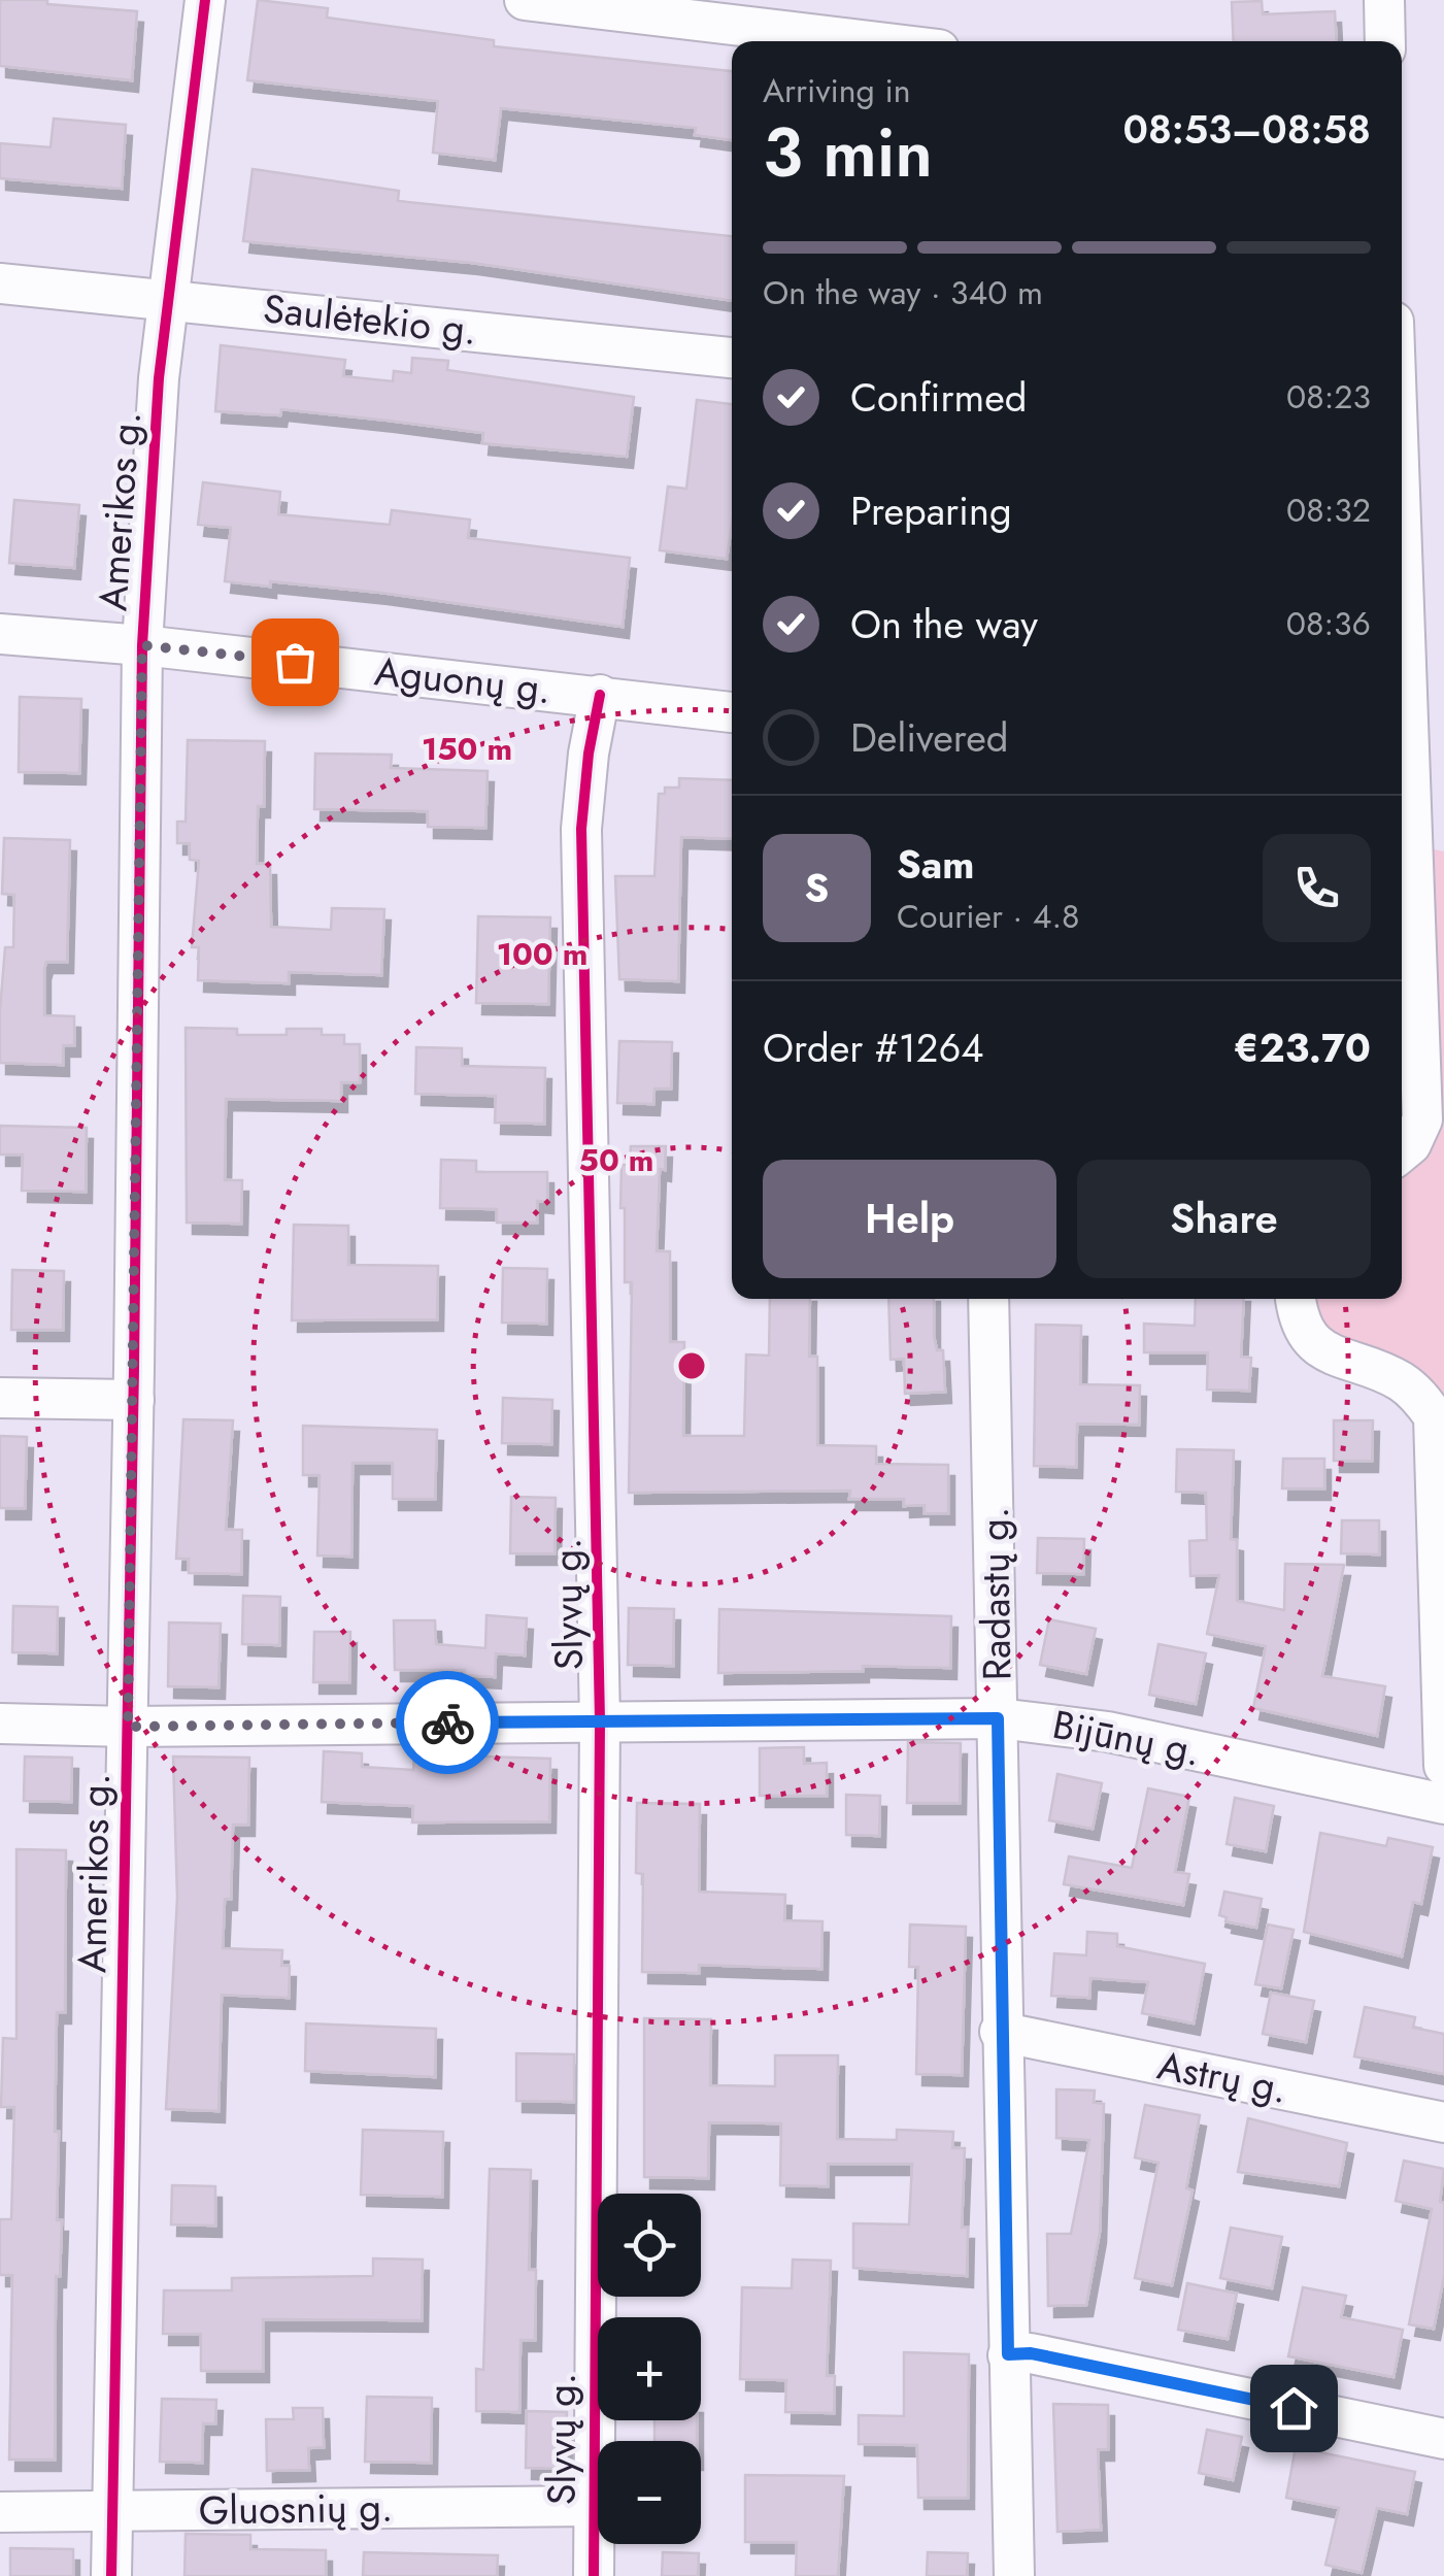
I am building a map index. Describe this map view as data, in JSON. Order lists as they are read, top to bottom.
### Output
{
  "streets": {
    "street": [
      "Saulėtekio g.",
      "Amerikos g.",
      "Aguonų g.",
      "Radastų g.",
      "Slyvų g.",
      "Bijūnų g.",
      "Astrų g.",
      "Gluosnių g."
    ]
  },
  "crossings": [
    ["Saulėtekio g.", "Amerikos g."],
    ["Amerikos g.", "Aguonų g."],
    ["Amerikos g.", "Bijūnų g."],
    ["Amerikos g.", "Gluosnių g."],
    ["Aguonų g.", "Slyvų g."],
    ["Radastų g.", "Bijūnų g."],
    ["Radastų g.", "Astrų g."],
    ["Slyvų g.", "Bijūnų g."],
    ["Slyvų g.", "Gluosnių g."]
  ],
  "page": {
    "heading": ["3 min", "Arriving in", "08:53–08:58"],
    "panel": [
      "Sam",
      "Courier · 4.8",
      "Order #1264",
      "€23.70"
    ],
    "bar": "On the way · 340 m",
    "list": [
      ["Confirmed", "08:23"],
      ["Preparing", "08:32"],
      ["On the way", "08:36"],
      "Delivered"
    ],
    "round": "S",
    "buttons": ["Help", "Share"],
    "map_buttons": ["+", "−"]
  },
  "rings": ["150 m", "100 m", "50 m"]
}
